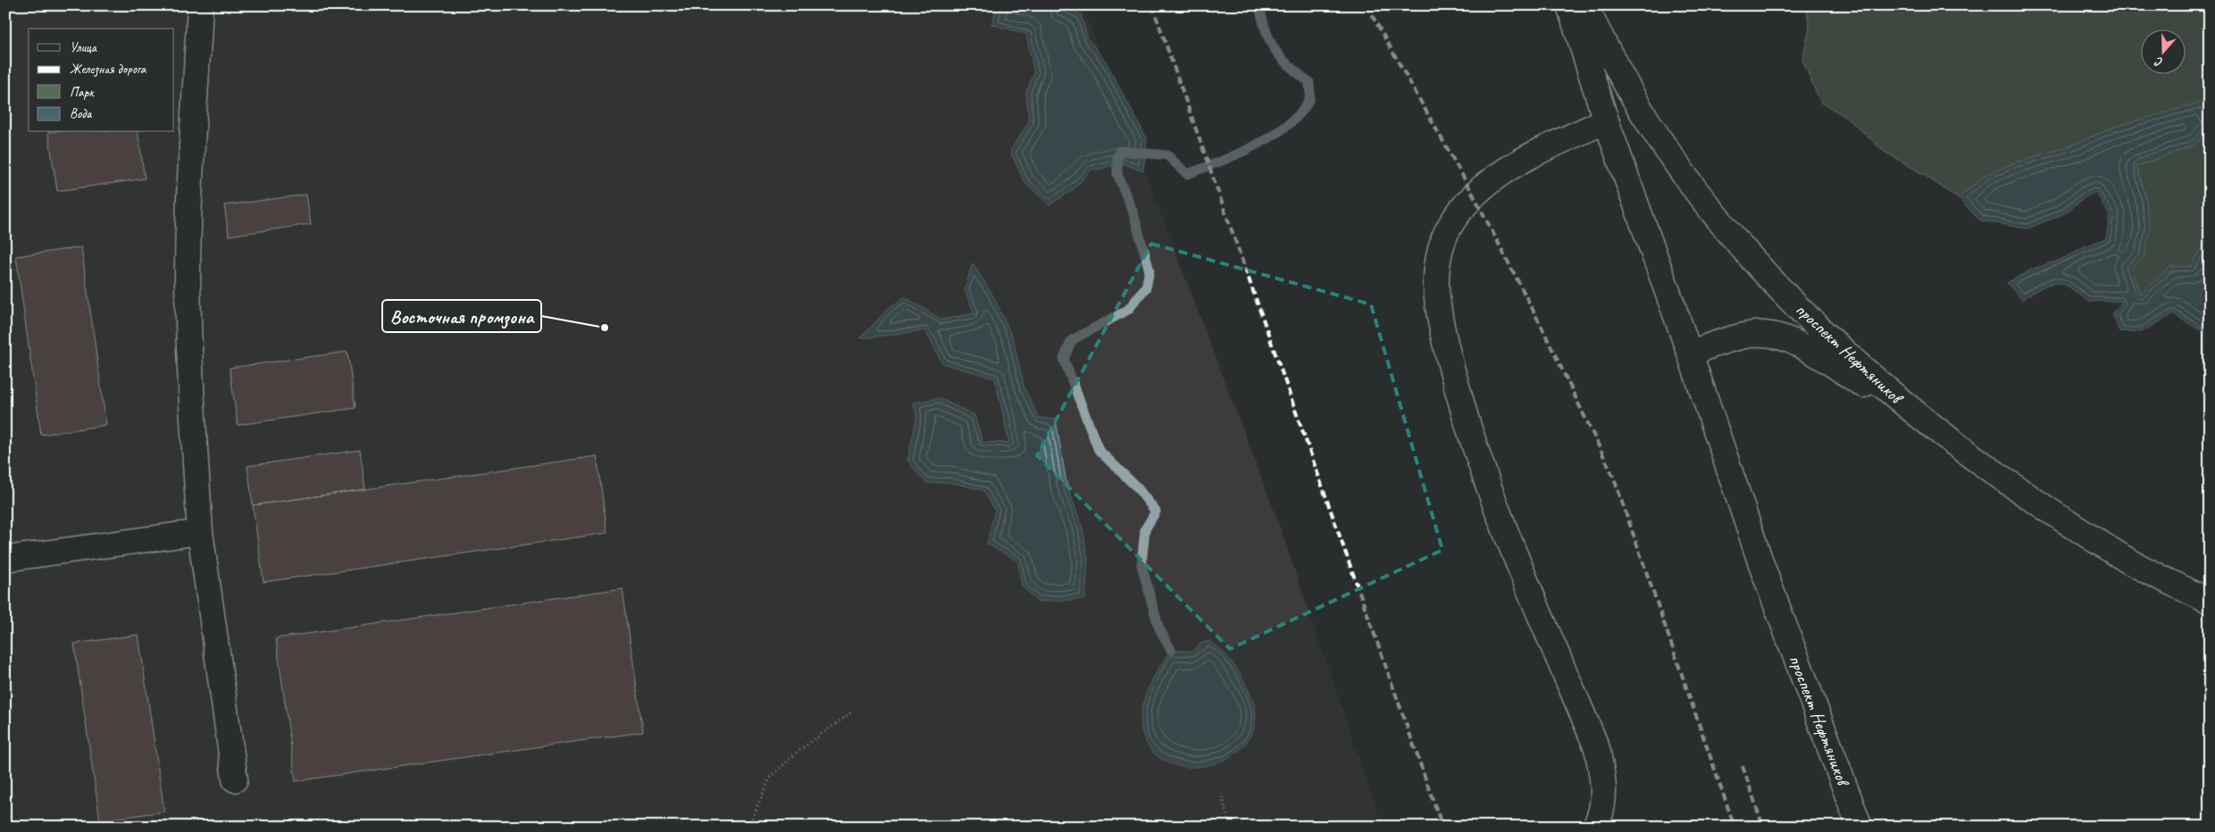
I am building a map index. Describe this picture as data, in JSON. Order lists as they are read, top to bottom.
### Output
{
  "streets": {
    "main road": ["проспект Нефтяников"]
  },
  "places": ["Восточная промзона"],
  "legend": [
    "Улица",
    "Железная дорога",
    "Парк",
    "Вода"
  ],
  "north": "bottom"
}
